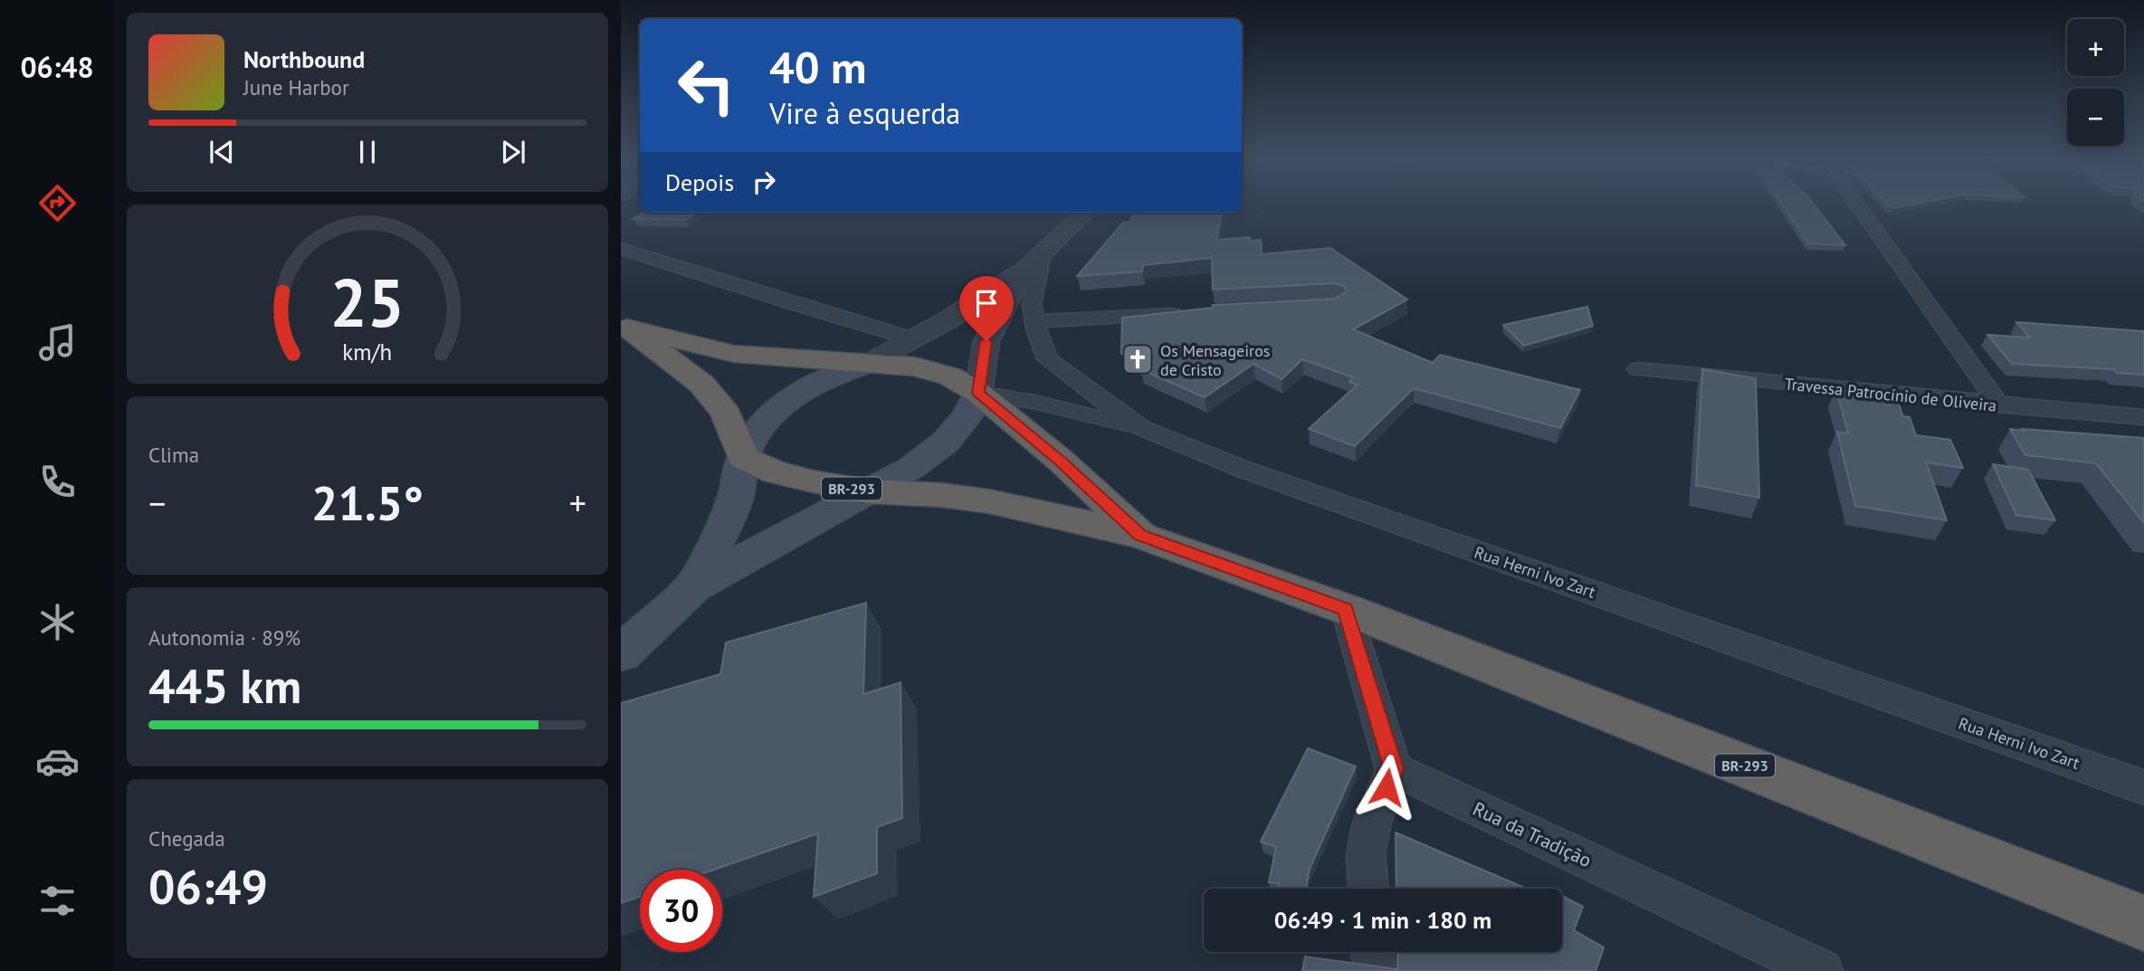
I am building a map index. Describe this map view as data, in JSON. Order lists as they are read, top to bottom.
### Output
{
  "streets": {
    "highway": ["BR-293"],
    "street": ["Travessa Patrocínio de Oliveira", "Rua Herni Ivo Zart", "Rua da Tradição"]
  },
  "places": {
    "church": ["Os Mensageiros de Cristo"]
  },
  "page": {
    "tabs": "06:48",
    "map_buttons": ["+", "−"],
    "turn": ["40 m", "Vire à esquerda"],
    "song": ["Northbound", "June Harbor"],
    "then": "Depois",
    "tile": [
      "Clima",
      ["Autonomia · 89%", "445 km"],
      ["Chegada", "06:49"]
    ],
    "heat": ["−", "21.5°", "+"],
    "limit": "30",
    "trip": "06:49 · 1 min · 180 m",
    "gauge": ["25", "km/h"]
  }
}
